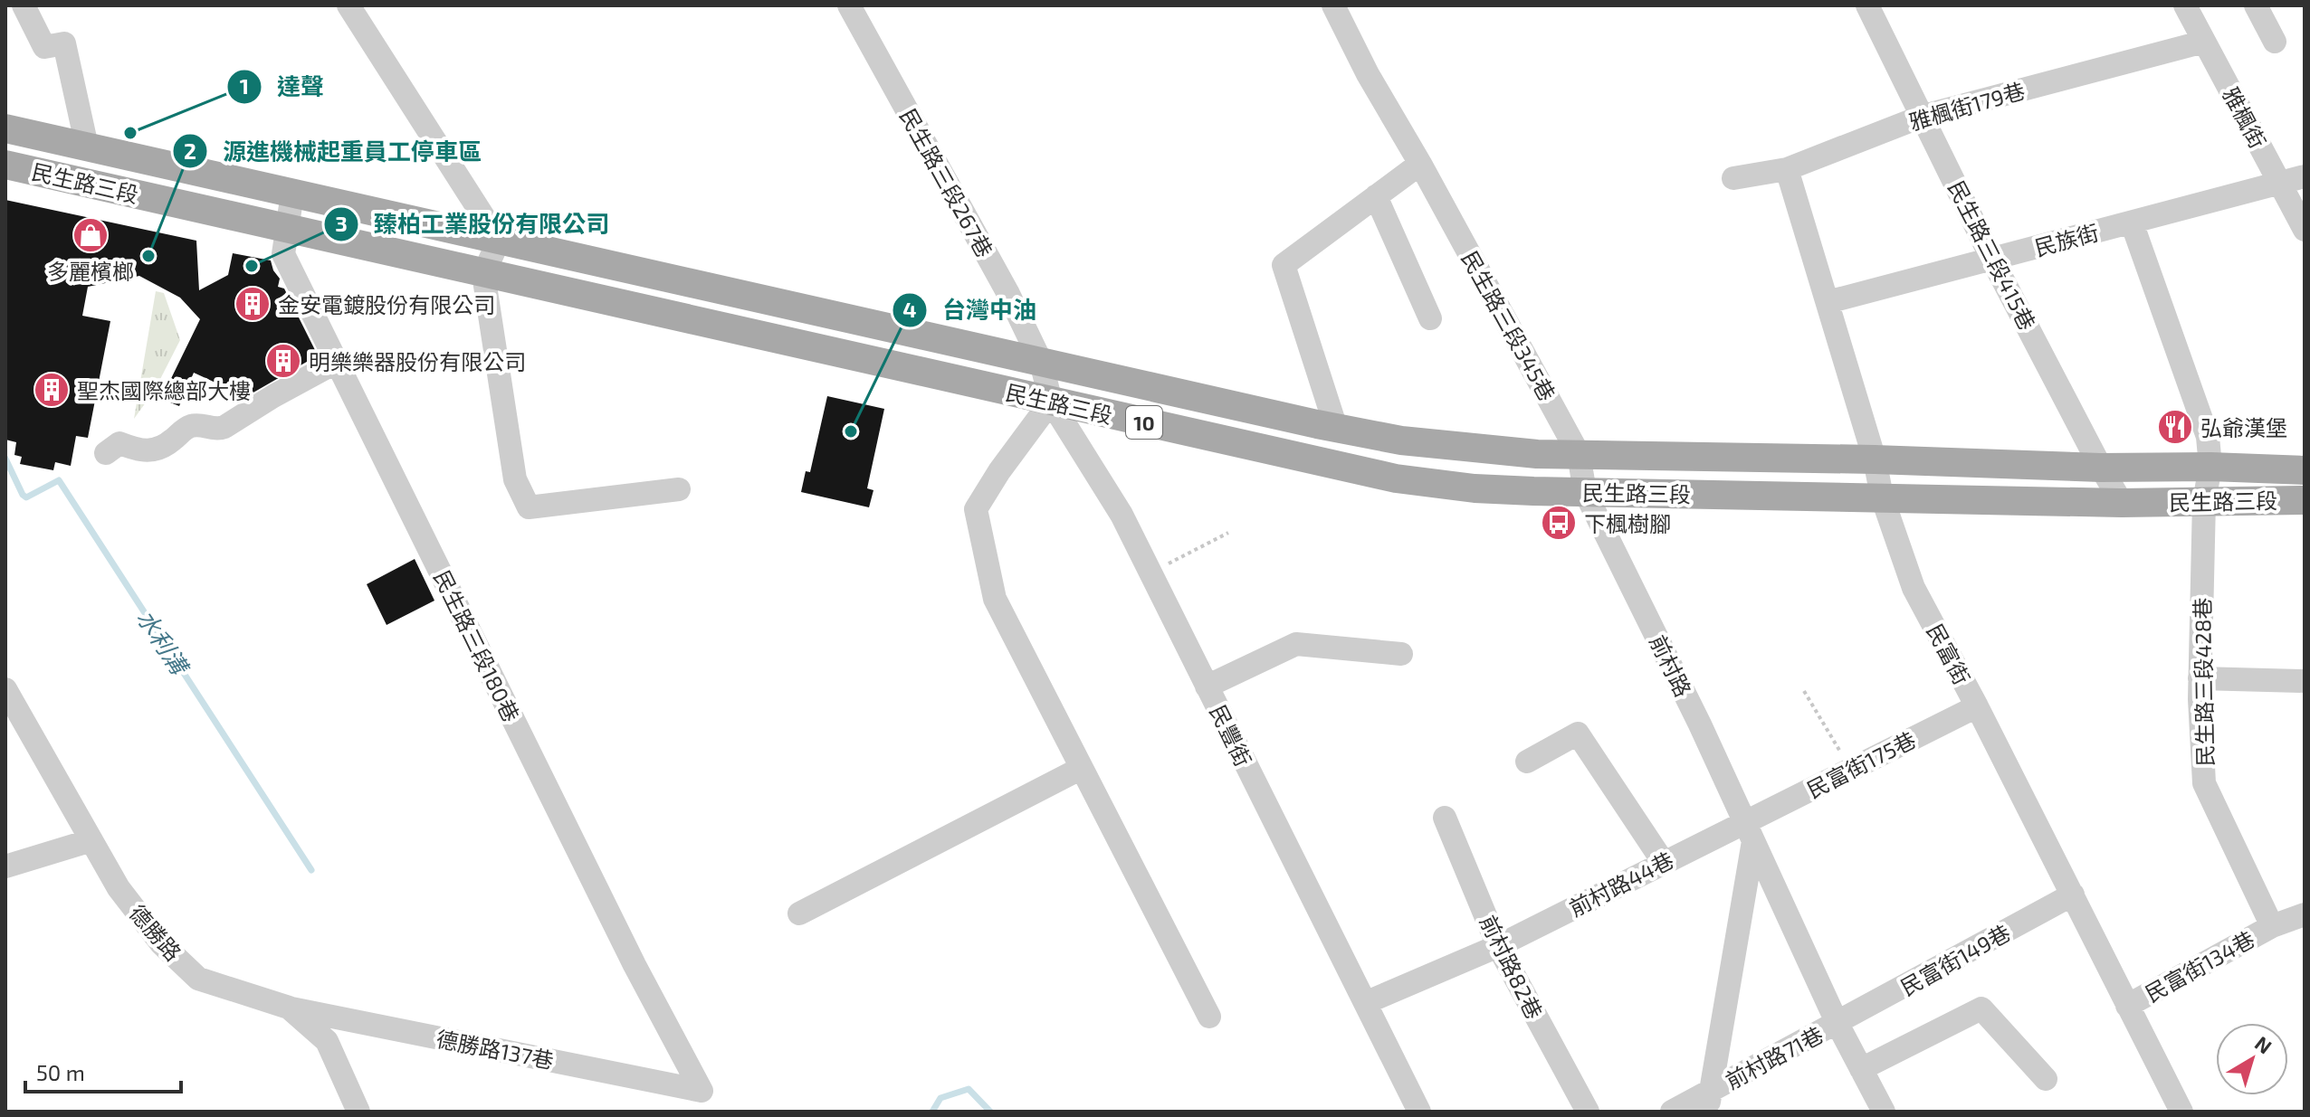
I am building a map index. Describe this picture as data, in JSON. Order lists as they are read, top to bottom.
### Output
{
  "streets": {
    "main road": ["民生路三段", "10"],
    "street": [
      "雅楓街179巷",
      "雅楓街",
      "民生路三段267巷",
      "民族街",
      "民生路三段415巷",
      "民生路三段345巷",
      "民生路三段180巷",
      "民富街",
      "前村路",
      "民生路三段428巷",
      "民豐街",
      "民富街175巷",
      "前村路44巷",
      "德勝路",
      "民富街149巷",
      "民富街134巷",
      "前村路82巷",
      "德勝路137巷",
      "前村路71巷"
    ]
  },
  "crossings": [
    ["雅楓街179巷", "雅楓街"],
    ["雅楓街179巷", "民生路三段415巷"],
    ["雅楓街179巷", "民富街"],
    ["雅楓街", "民族街"],
    ["民生路三段", "民生路三段267巷"],
    ["民生路三段", "民生路三段415巷"],
    ["民生路三段", "民生路三段345巷"],
    ["民生路三段", "民生路三段180巷"],
    ["民生路三段", "民富街"],
    ["民生路三段", "前村路"],
    ["民生路三段", "民生路三段428巷"],
    ["民生路三段", "民豐街"],
    ["民生路三段267巷", "民豐街"],
    ["民族街", "民生路三段415巷"],
    ["民族街", "民富街"],
    ["民族街", "民生路三段428巷"],
    ["民生路三段345巷", "前村路"],
    ["民生路三段180巷", "德勝路137巷"],
    ["民富街", "民富街175巷"],
    ["民富街", "民富街149巷"],
    ["民富街", "民富街134巷"],
    ["前村路", "民富街175巷"],
    ["前村路", "前村路44巷"],
    ["前村路", "民富街149巷"],
    ["前村路", "前村路71巷"],
    ["民生路三段428巷", "民富街134巷"],
    ["民豐街", "前村路44巷"],
    ["民富街175巷", "前村路44巷"],
    ["前村路44巷", "前村路82巷"],
    ["德勝路", "德勝路137巷"],
    ["民富街149巷", "前村路71巷"]
  ],
  "water": ["水利溝"],
  "places": {
    "other": [
      "達聲",
      "源進機械起重員工停車區",
      "臻柏工業股份有限公司",
      "台灣中油"
    ],
    "shop": ["多麗檳榔"],
    "building": ["金安電鍍股份有限公司", "明樂樂器股份有限公司", "聖杰國際總部大樓"],
    "restaurant": ["弘爺漢堡"],
    "bus stop": ["下楓樹腳"]
  },
  "scale_bar": "50 m",
  "north": "top right"
}
